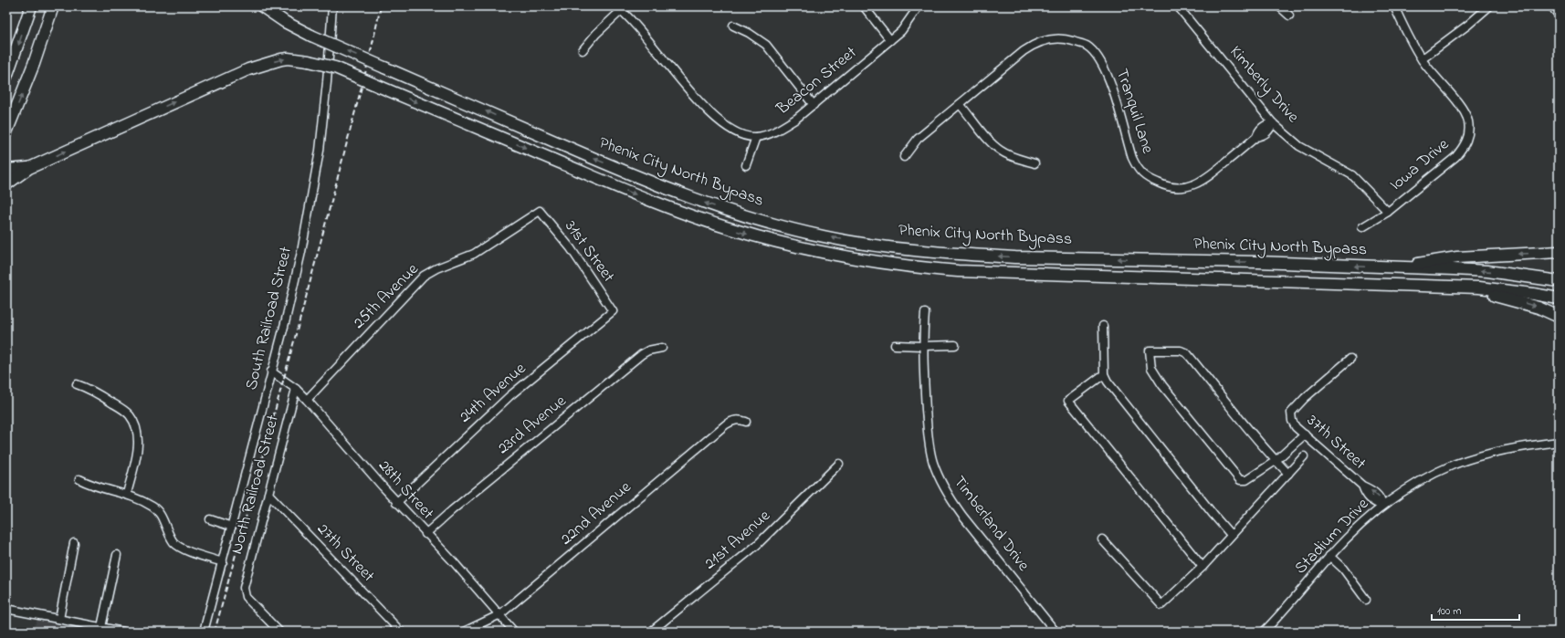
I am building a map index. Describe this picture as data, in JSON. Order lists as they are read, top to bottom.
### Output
{
  "streets": {
    "highway": ["Phenix City North Bypass"],
    "street": [
      "Beacon Street",
      "Kimberly Drive",
      "Tranquil Lane",
      "Iowa Drive",
      "31st Street",
      "25th Avenue",
      "South Railroad Street",
      "24th Avenue",
      "23rd Avenue",
      "37th Street",
      "North Railroad Street",
      "28th Street",
      "22nd Avenue",
      "Timberland Drive",
      "Stadium Drive",
      "21st Avenue",
      "27th Street"
    ]
  },
  "crossings": [
    ["Kimberly Drive", "Tranquil Lane"],
    ["Kimberly Drive", "Iowa Drive"],
    ["31st Street", "25th Avenue"],
    ["31st Street", "24th Avenue"],
    ["25th Avenue", "28th Street"],
    ["South Railroad Street", "28th Street"],
    ["24th Avenue", "28th Street"],
    ["23rd Avenue", "28th Street"],
    ["37th Street", "Stadium Drive"],
    ["North Railroad Street", "28th Street"],
    ["North Railroad Street", "27th Street"],
    ["28th Street", "22nd Avenue"]
  ],
  "scale_bar": "100 m"
}
